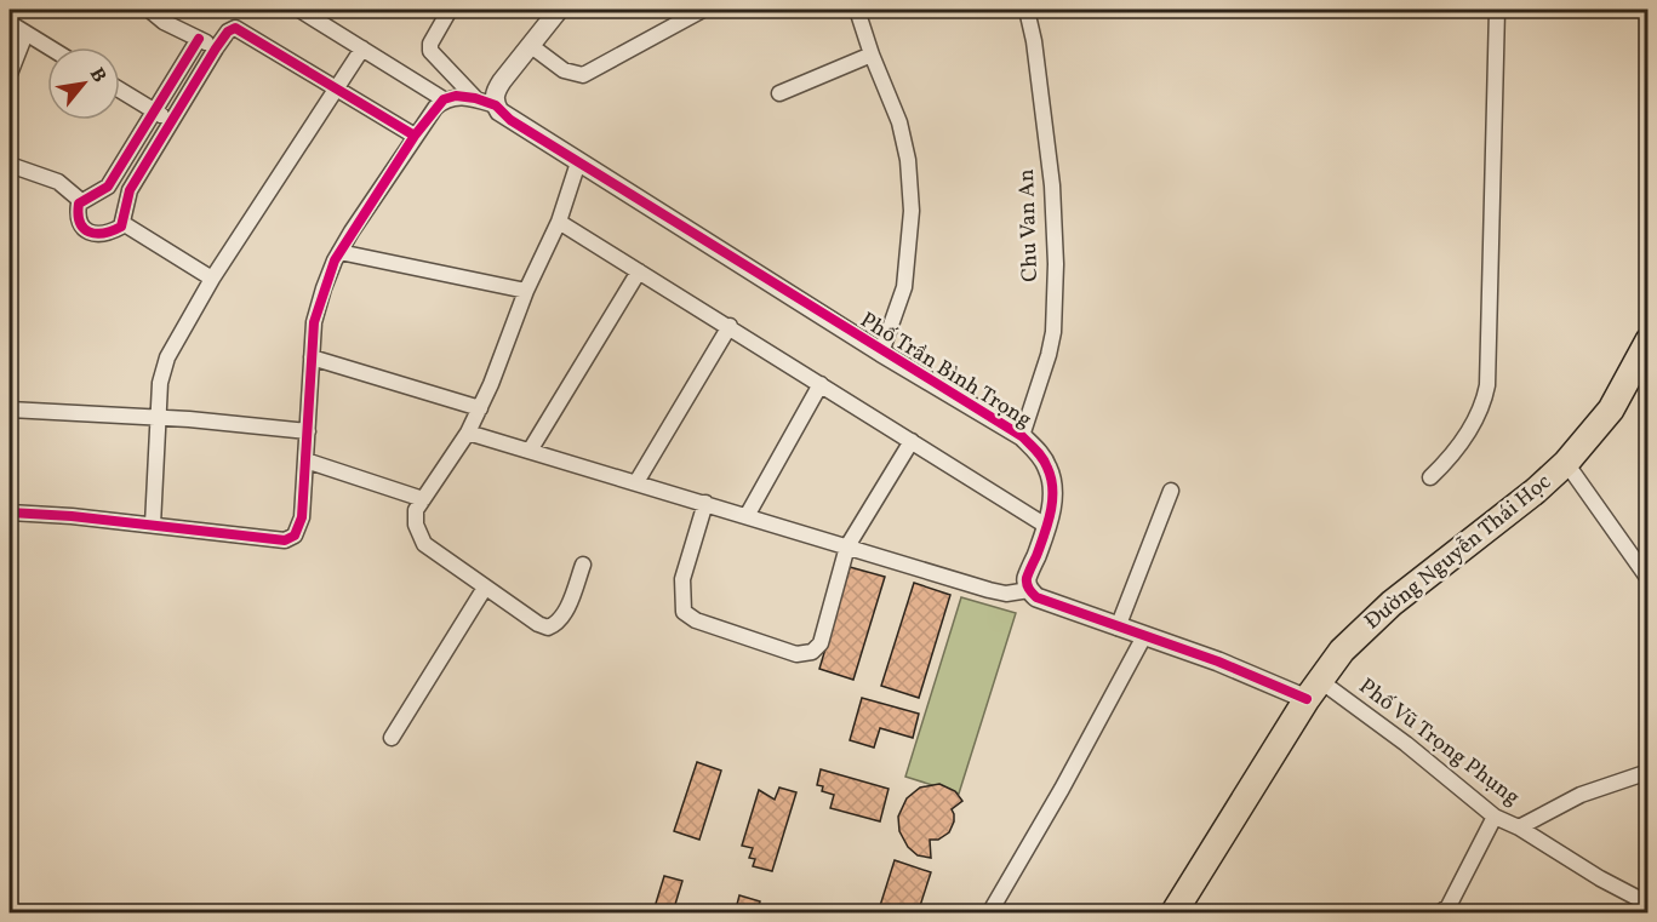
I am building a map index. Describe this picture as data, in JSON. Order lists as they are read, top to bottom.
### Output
{
  "streets": {
    "highway": ["Đường Nguyễn Thái Học"],
    "street": ["Chu Van An", "Phố Trần Bình Trọng", "Phố Vũ Trọng Phụng"]
  },
  "crossings": [
    ["Chu Van An", "Phố Trần Bình Trọng"],
    ["Đường Nguyễn Thái Học", "Phố Vũ Trọng Phụng"]
  ],
  "north": "top right"
}
